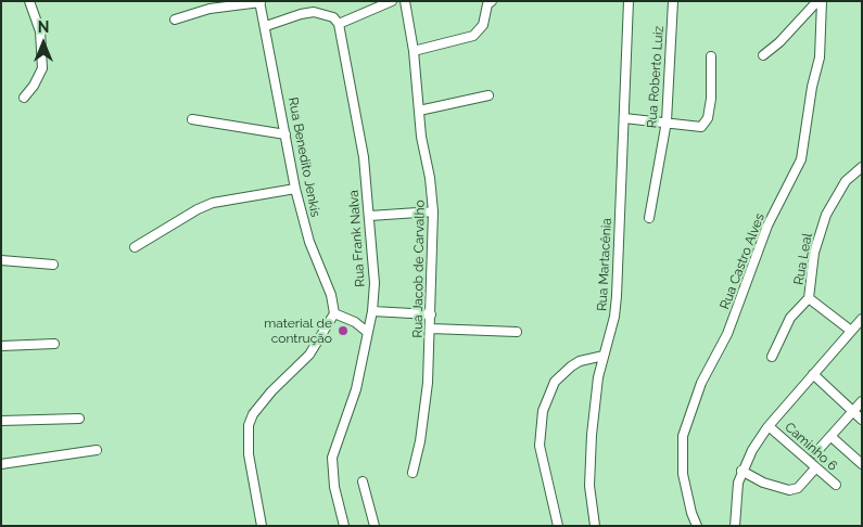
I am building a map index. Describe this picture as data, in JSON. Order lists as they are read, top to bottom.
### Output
{
  "streets": {
    "street": [
      "Rua Roberto Luiz",
      "Rua Benedito Jenkis",
      "Rua Frank Nalva",
      "Rua Leal",
      "Rua Castro Alves",
      "Rua Martacênia",
      "Rua Jacob de Carvalho",
      "Caminho 6"
    ]
  },
  "places": ["material de contrução"],
  "north": "top"
}
